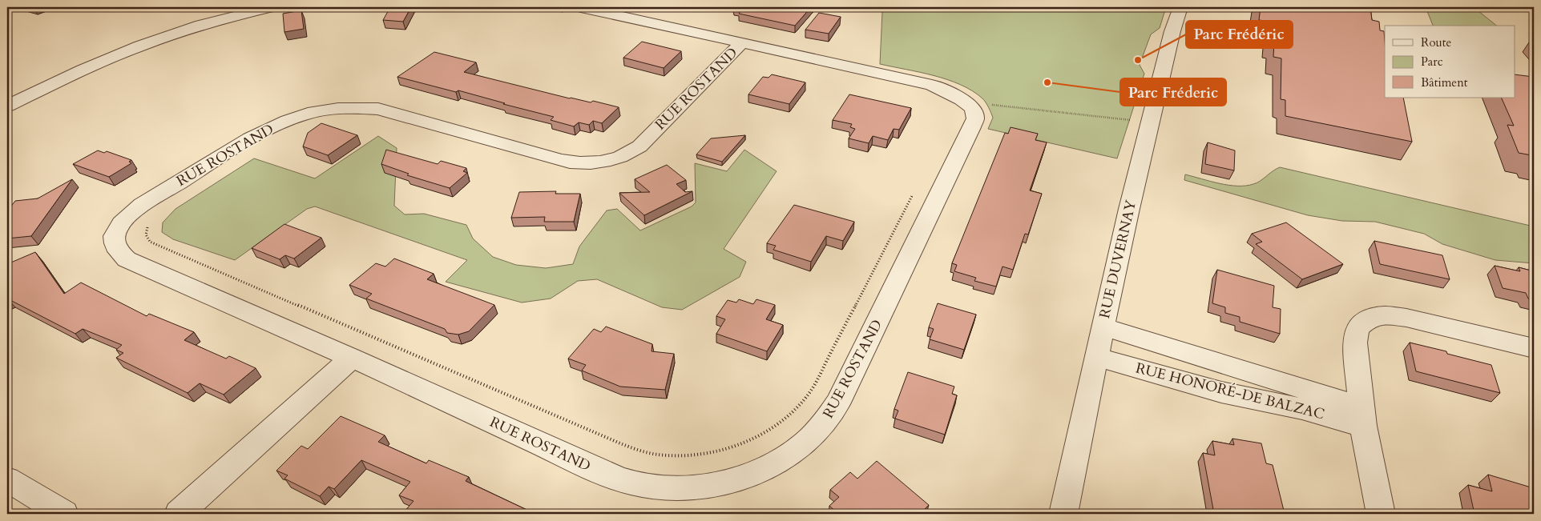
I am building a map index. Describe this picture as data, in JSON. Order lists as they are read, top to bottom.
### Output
{
  "streets": {
    "street": ["RUE ROSTAND", "RUE DUVERNAY", "RUE HONORÉ-DE BALZAC"]
  },
  "crossings": [
    ["RUE DUVERNAY", "RUE HONORÉ-DE BALZAC"]
  ],
  "places": ["Parc Frédéric", "Parc Fréderic"],
  "legend": ["Route", "Parc", "Bâtiment"]
}
